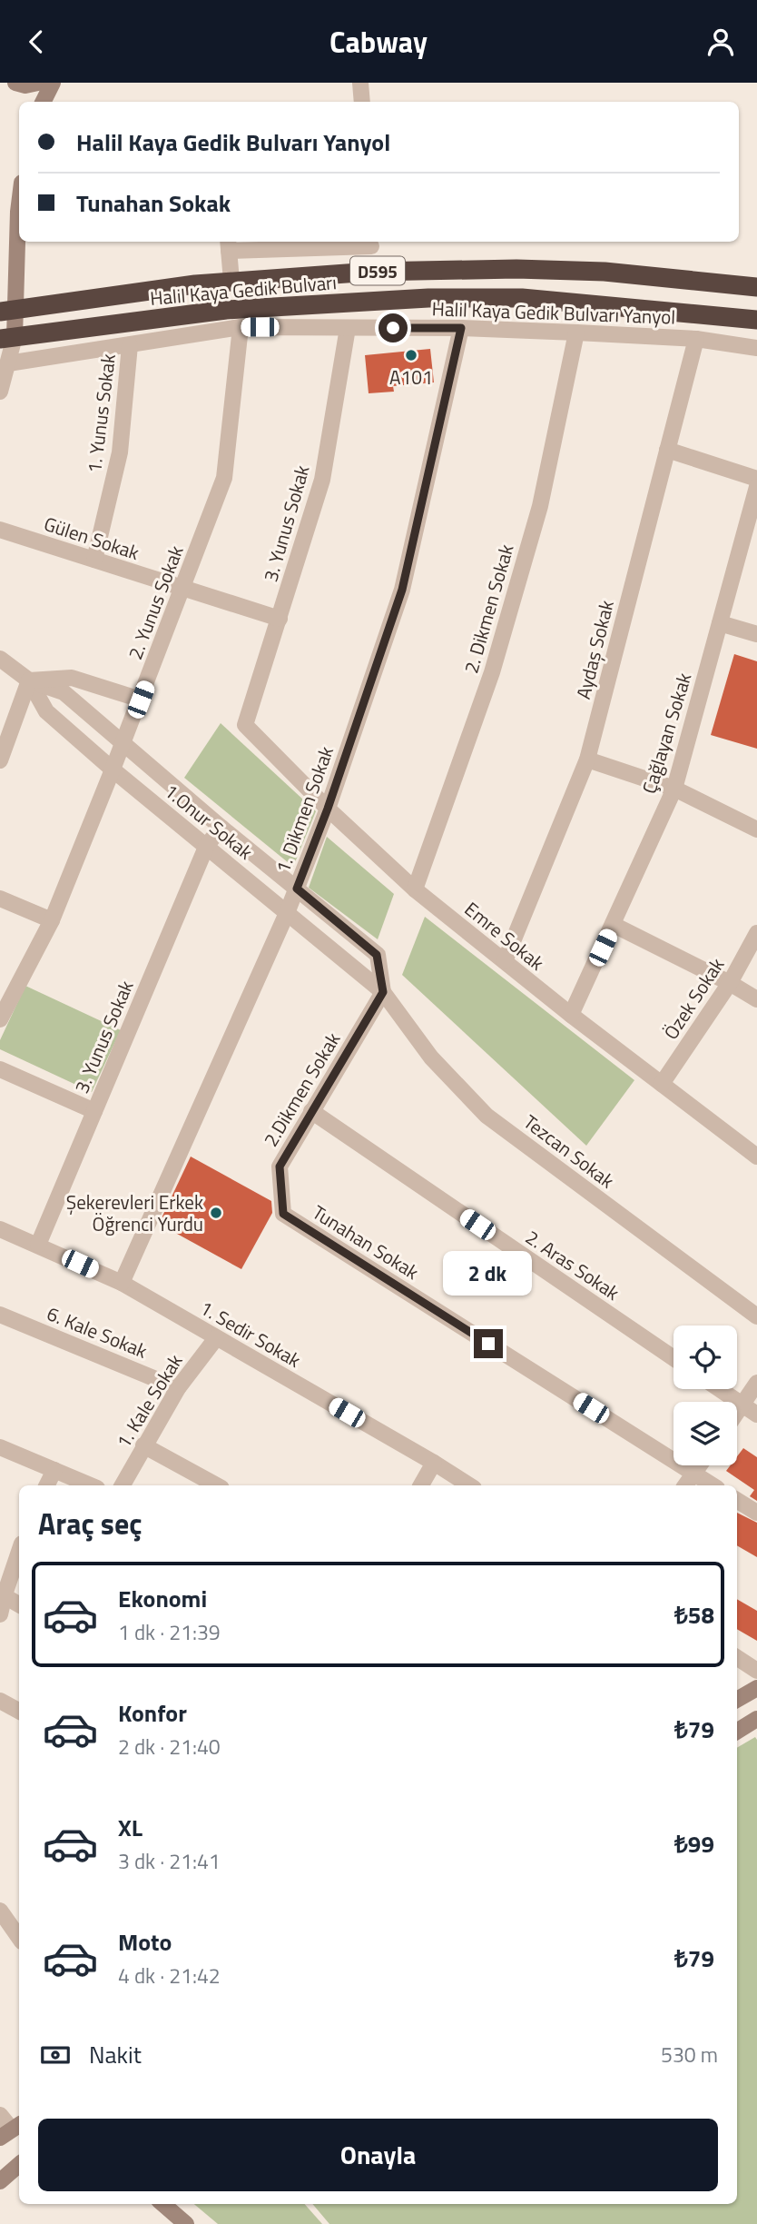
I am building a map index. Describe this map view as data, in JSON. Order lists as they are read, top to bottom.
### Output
{
  "streets": {
    "highway": ["D595", "Halil Kaya Gedik Bulvarı"],
    "street": [
      "Halil Kaya Gedik Bulvarı Yanyol",
      "1. Yunus Sokak",
      "3. Yunus Sokak",
      "Gülen Sokak",
      "2. Yunus Sokak",
      "2. Dikmen Sokak",
      "Aydaş Sokak",
      "Çağlayan Sokak",
      "1. Dikmen Sokak",
      "1.Onur Sokak",
      "Emre Sokak",
      "Özek Sokak",
      "2.Dikmen Sokak",
      "Tezcan Sokak",
      "Tunahan Sokak",
      "2. Aras Sokak",
      "6. Kale Sokak",
      "1. Sedir Sokak",
      "1. Kale Sokak"
    ]
  },
  "crossings": [
    ["Halil Kaya Gedik Bulvarı Yanyol", "1. Yunus Sokak"],
    ["Halil Kaya Gedik Bulvarı Yanyol", "3. Yunus Sokak"],
    ["Halil Kaya Gedik Bulvarı Yanyol", "2. Yunus Sokak"],
    ["Halil Kaya Gedik Bulvarı Yanyol", "2. Dikmen Sokak"],
    ["Halil Kaya Gedik Bulvarı Yanyol", "Aydaş Sokak"],
    ["Halil Kaya Gedik Bulvarı Yanyol", "1. Dikmen Sokak"],
    ["1. Yunus Sokak", "Gülen Sokak"],
    ["3. Yunus Sokak", "Gülen Sokak"],
    ["3. Yunus Sokak", "1.Onur Sokak"],
    ["3. Yunus Sokak", "Emre Sokak"],
    ["3. Yunus Sokak", "1. Sedir Sokak"],
    ["Gülen Sokak", "2. Yunus Sokak"],
    ["2. Yunus Sokak", "1.Onur Sokak"],
    ["2. Dikmen Sokak", "Emre Sokak"],
    ["Aydaş Sokak", "Emre Sokak"],
    ["Çağlayan Sokak", "Emre Sokak"],
    ["1. Dikmen Sokak", "1.Onur Sokak"],
    ["1. Dikmen Sokak", "Emre Sokak"],
    ["1. Dikmen Sokak", "1. Sedir Sokak"],
    ["1.Onur Sokak", "2.Dikmen Sokak"],
    ["1.Onur Sokak", "Tezcan Sokak"],
    ["Emre Sokak", "Özek Sokak"],
    ["2.Dikmen Sokak", "Tezcan Sokak"],
    ["2.Dikmen Sokak", "Tunahan Sokak"],
    ["2.Dikmen Sokak", "2. Aras Sokak"],
    ["6. Kale Sokak", "1. Kale Sokak"],
    ["1. Sedir Sokak", "1. Kale Sokak"]
  ],
  "places": ["A101", "Şekerevleri Erkek Öğrenci Yurdu"],
  "page": {
    "header": "Cabway",
    "banner": ["Halil Kaya Gedik Bulvarı Yanyol", "Tunahan Sokak"],
    "bubble": "2 dk",
    "heading": "Araç seç",
    "list": [
      {
        "name": "Ekonomi",
        "note": "1 dk · 21:39",
        "value": "₺58"
      },
      {
        "name": "Konfor",
        "note": "2 dk · 21:40",
        "value": "₺79"
      },
      {
        "name": "XL",
        "note": "3 dk · 21:41",
        "value": "₺99"
      },
      {
        "name": "Moto",
        "note": "4 dk · 21:42",
        "value": "₺79"
      }
    ],
    "pay": ["Nakit", "530 m"],
    "buttons": "Onayla"
  }
}
